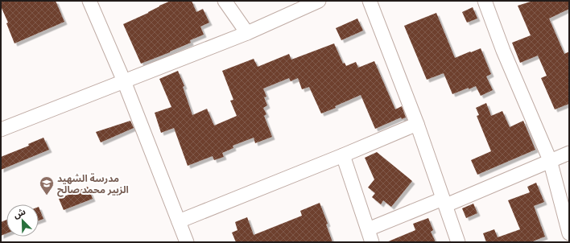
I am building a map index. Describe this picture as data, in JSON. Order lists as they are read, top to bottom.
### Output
{
  "places": {
    "school or university": ["مدرسة الشهيد الزبير محمد صالح"]
  },
  "north": "top left"
}
